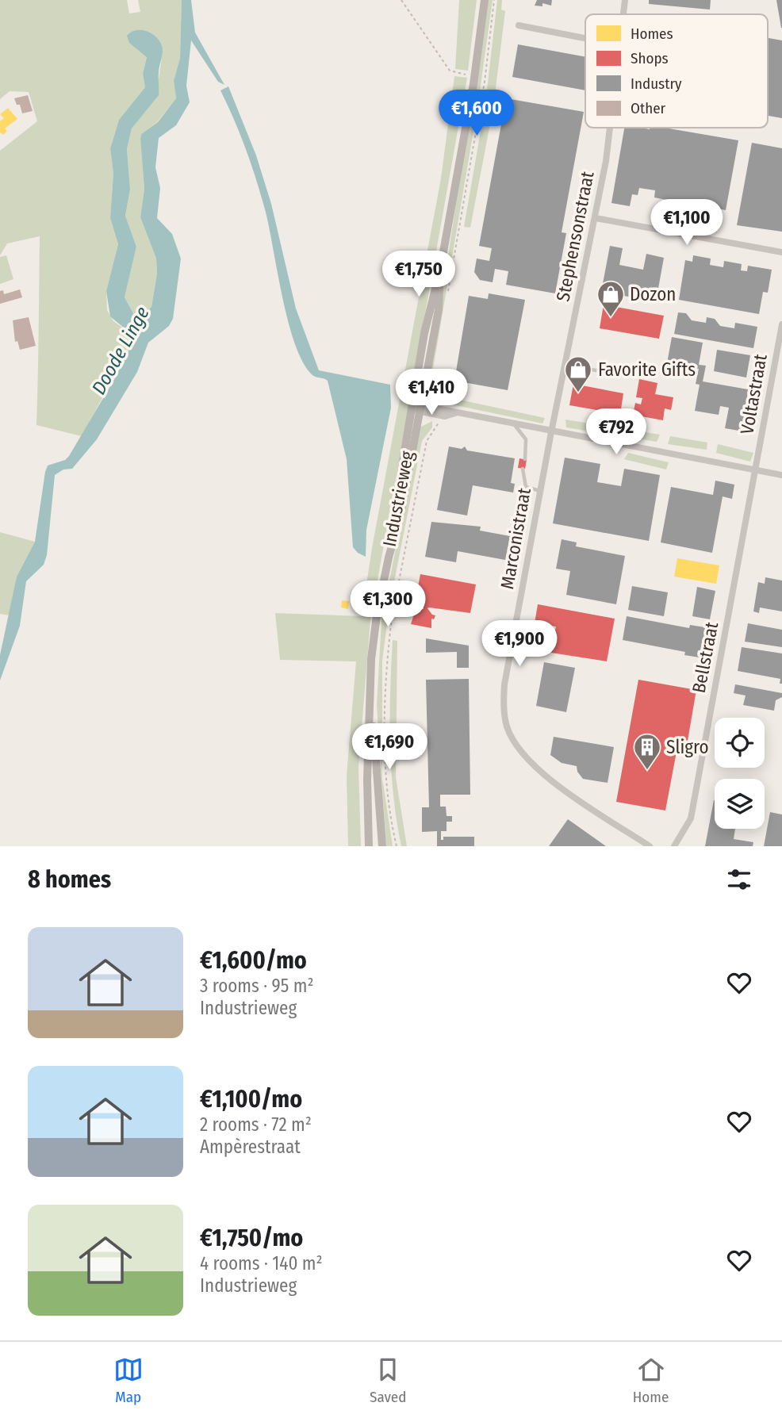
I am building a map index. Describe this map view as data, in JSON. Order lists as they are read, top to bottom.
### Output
{
  "streets": {
    "main road": ["Industrieweg"],
    "street": [
      "Stephensonstraat",
      "Voltastraat",
      "Marconistraat",
      "Bellstraat"
    ]
  },
  "crossings": [
    ["Stephensonstraat", "Marconistraat"],
    ["Voltastraat", "Bellstraat"]
  ],
  "water": ["Doode Linge"],
  "places": {
    "shop": ["Dozon", "Favorite Gifts"],
    "building": ["Sligro"]
  },
  "legend": [
    "Homes",
    "Shops",
    "Industry",
    "Other"
  ],
  "page": {
    "price": [
      "€1,600",
      "€1,100",
      "€1,750",
      "€1,410",
      "€792",
      "€1,300",
      "€1,900",
      "€1,690"
    ],
    "heading": "8 homes",
    "list": [
      {
        "name": "€1,600/mo",
        "note": "3 rooms · 95 m² · Industrieweg"
      },
      {
        "name": "€1,100/mo",
        "note": "2 rooms · 72 m² · Ampèrestraat"
      },
      {
        "name": "€1,750/mo",
        "note": "4 rooms · 140 m² · Industrieweg"
      }
    ],
    "tabs": ["Map", "Saved", "Home"]
  }
}
